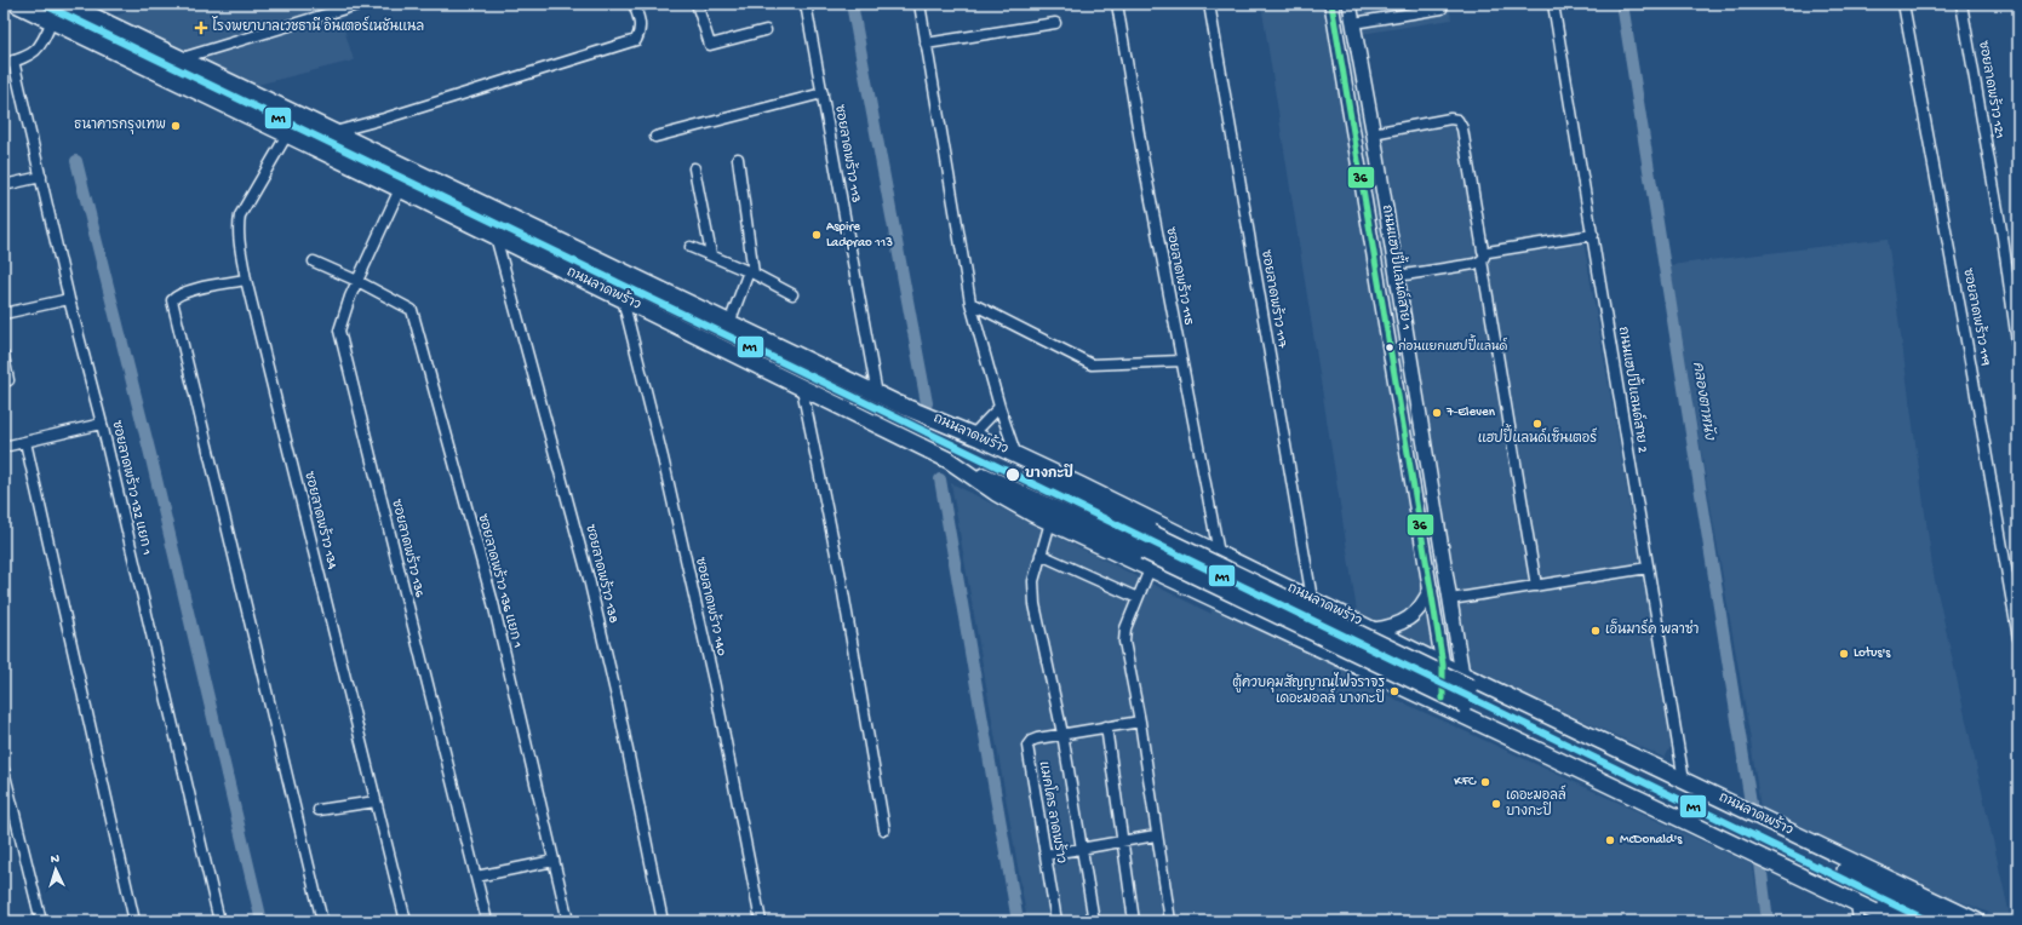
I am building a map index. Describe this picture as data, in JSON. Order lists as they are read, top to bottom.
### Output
{
  "streets": {
    "main road": ["ถนนลาดพร้าว"],
    "street": [
      "ซอยลาดพร้าว 121",
      "ซอยลาดพร้าว 113",
      "ถนนแฮปปี้แลนด์สาย 1",
      "ซอยลาดพร้าว 115",
      "ซอยลาดพร้าว 117",
      "ซอยลาดพร้าว 119",
      "ถนนแฮปปี้แลนด์สาย 2",
      "ซอยลาดพร้าว 132 แยก 1",
      "ซอยลาดพร้าว 134",
      "ซอยลาดพร้าว 136",
      "ซอยลาดพร้าว 138",
      "ซอยลาดพร้าว 136 แยก 1",
      "ซอยลาดพร้าว 140",
      "แมคโคร ลาดพร้าว"
    ]
  },
  "crossings": [
    ["ซอยลาดพร้าว 113", "ถนนลาดพร้าว"],
    ["ถนนแฮปปี้แลนด์สาย 1", "ถนนลาดพร้าว"],
    ["ซอยลาดพร้าว 115", "ถนนลาดพร้าว"],
    ["ถนนลาดพร้าว", "ซอยลาดพร้าว 117"],
    ["ถนนลาดพร้าว", "ถนนแฮปปี้แลนด์สาย 2"],
    ["ถนนลาดพร้าว", "ซอยลาดพร้าว 134"],
    ["ถนนลาดพร้าว", "ซอยลาดพร้าว 136"],
    ["ถนนลาดพร้าว", "ซอยลาดพร้าว 138"],
    ["ถนนลาดพร้าว", "ซอยลาดพร้าว 140"],
    ["ซอยลาดพร้าว 136", "ซอยลาดพร้าว 136 แยก 1"]
  ],
  "water": ["คลองตาหนัง"],
  "places": {
    "health": ["โรงพยาบาลเวชธานี อินเตอร์เนชันแนล"],
    "other": [
      "ธนาคารกรุงเทพ",
      "Aspire Ladprao 113",
      "ก่อนแยกแฮปปี้แลนด์",
      "7-Eleven",
      "แฮปปี้แลนด์เซ็นเตอร์",
      "บางกะปิ",
      "เอ็นมาร์ค พลาซ่า",
      "Lotus's",
      "ตู้ควบคุมสัญญาณไฟจราจร เดอะมอลล์ บางกะปิ",
      "KFC",
      "เดอะมอลล์ บางกะปิ",
      "McDonald's"
    ]
  },
  "lines": ["transit line M1", "transit line 36"],
  "north": "top"
}
